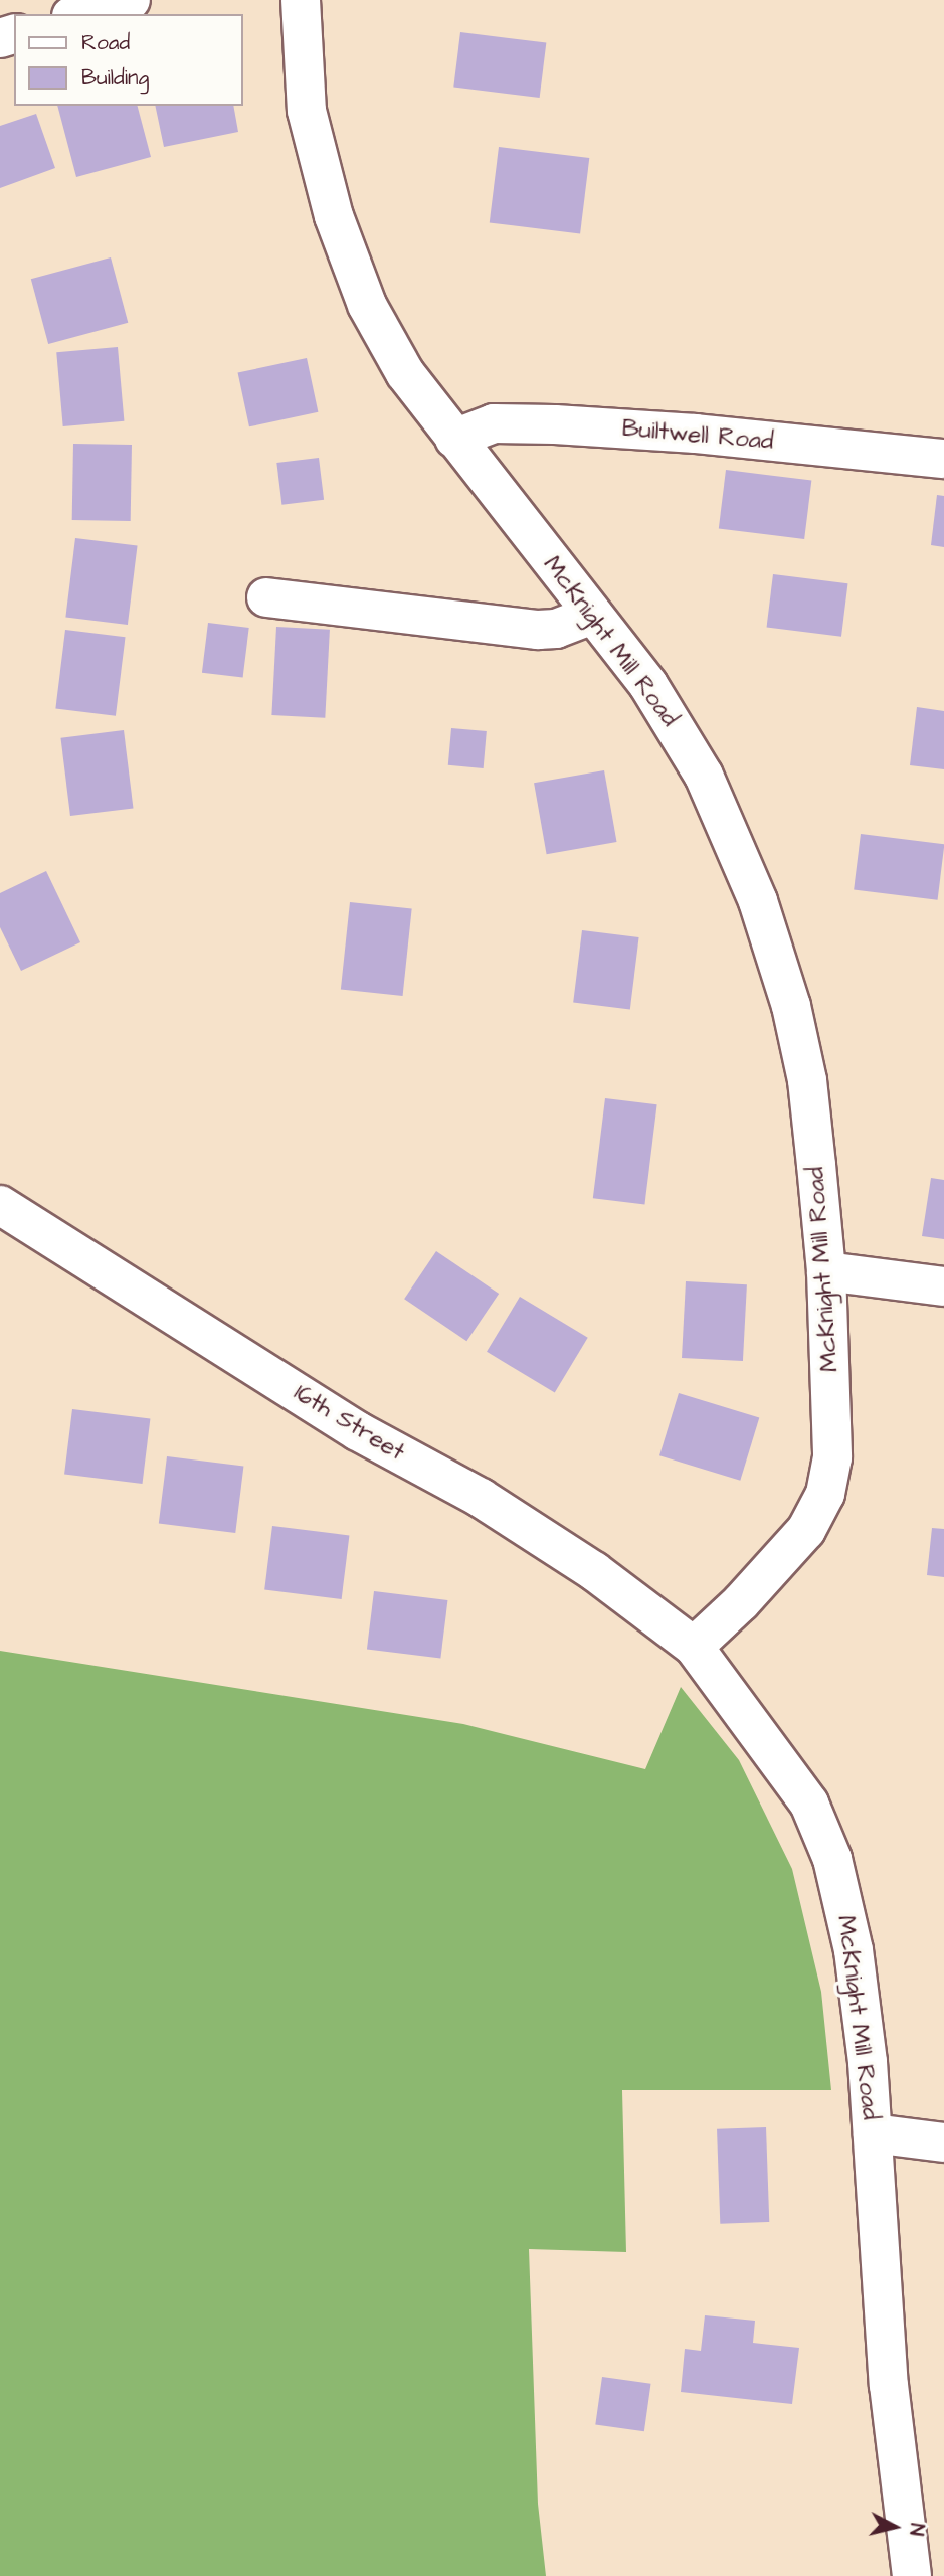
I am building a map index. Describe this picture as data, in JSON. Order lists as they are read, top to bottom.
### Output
{
  "streets": {
    "street": ["Builtwell Road", "McKnight Mill Road", "16th Street"]
  },
  "crossings": [
    ["Builtwell Road", "McKnight Mill Road"],
    ["McKnight Mill Road", "16th Street"]
  ],
  "legend": ["Road", "Building"],
  "north": "right"
}
